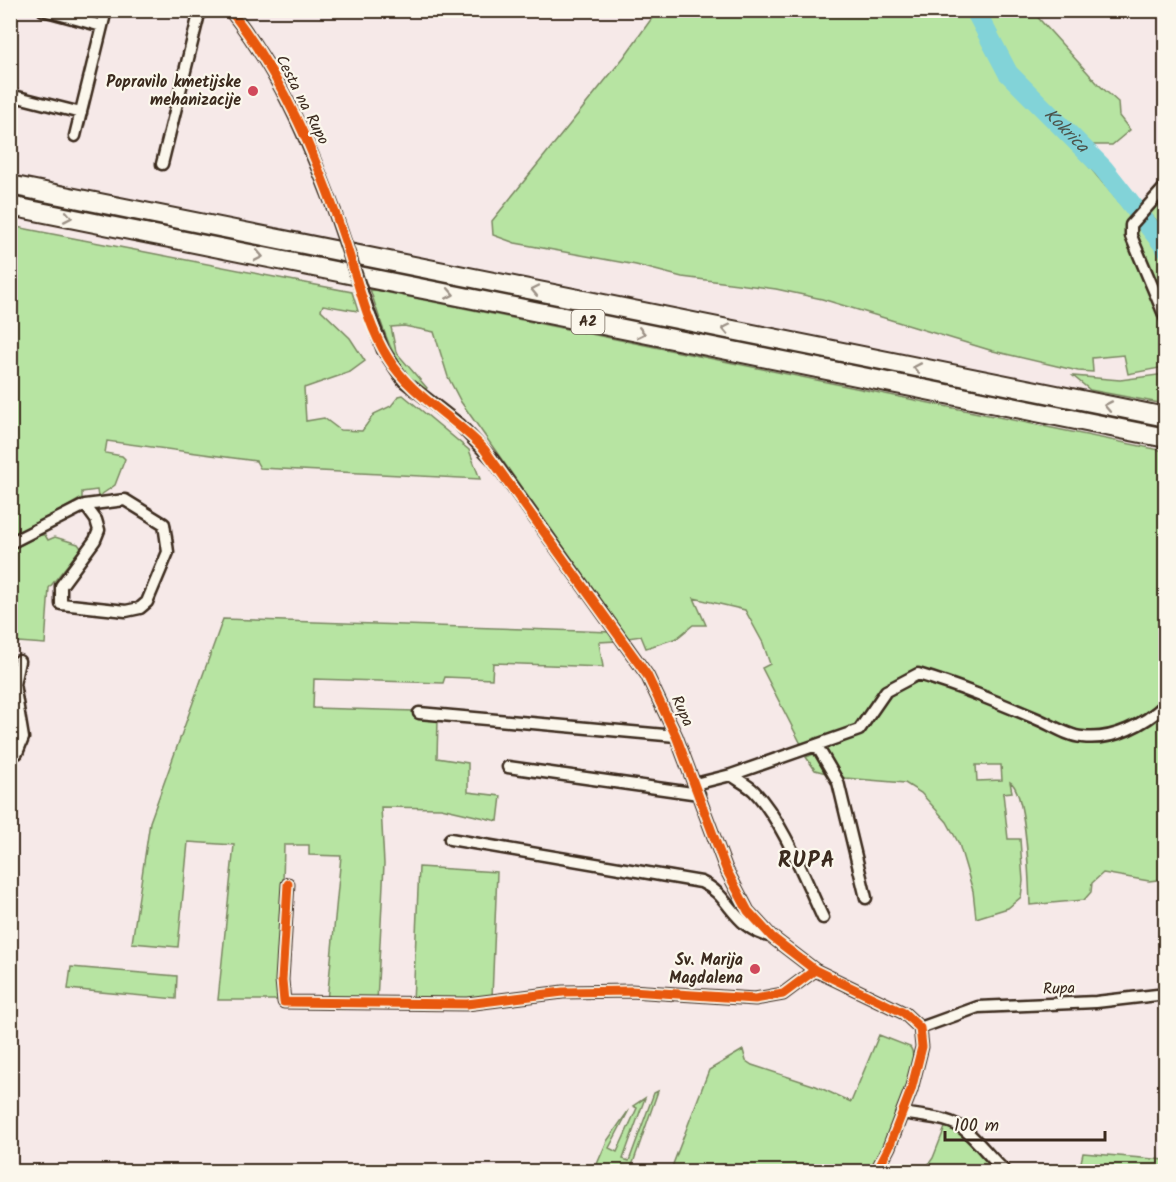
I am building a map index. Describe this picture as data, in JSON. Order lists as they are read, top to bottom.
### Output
{
  "streets": {
    "highway": ["A2"],
    "street": ["Cesta na Rupo", "Rupa"]
  },
  "crossings": [
    ["Cesta na Rupo", "Rupa"]
  ],
  "districts": ["RUPA"],
  "water": ["Kokrica"],
  "places": ["Popravilo kmetijske mehanizacije", "Sv. Marija Magdalena"],
  "scale_bar": "100 m"
}
